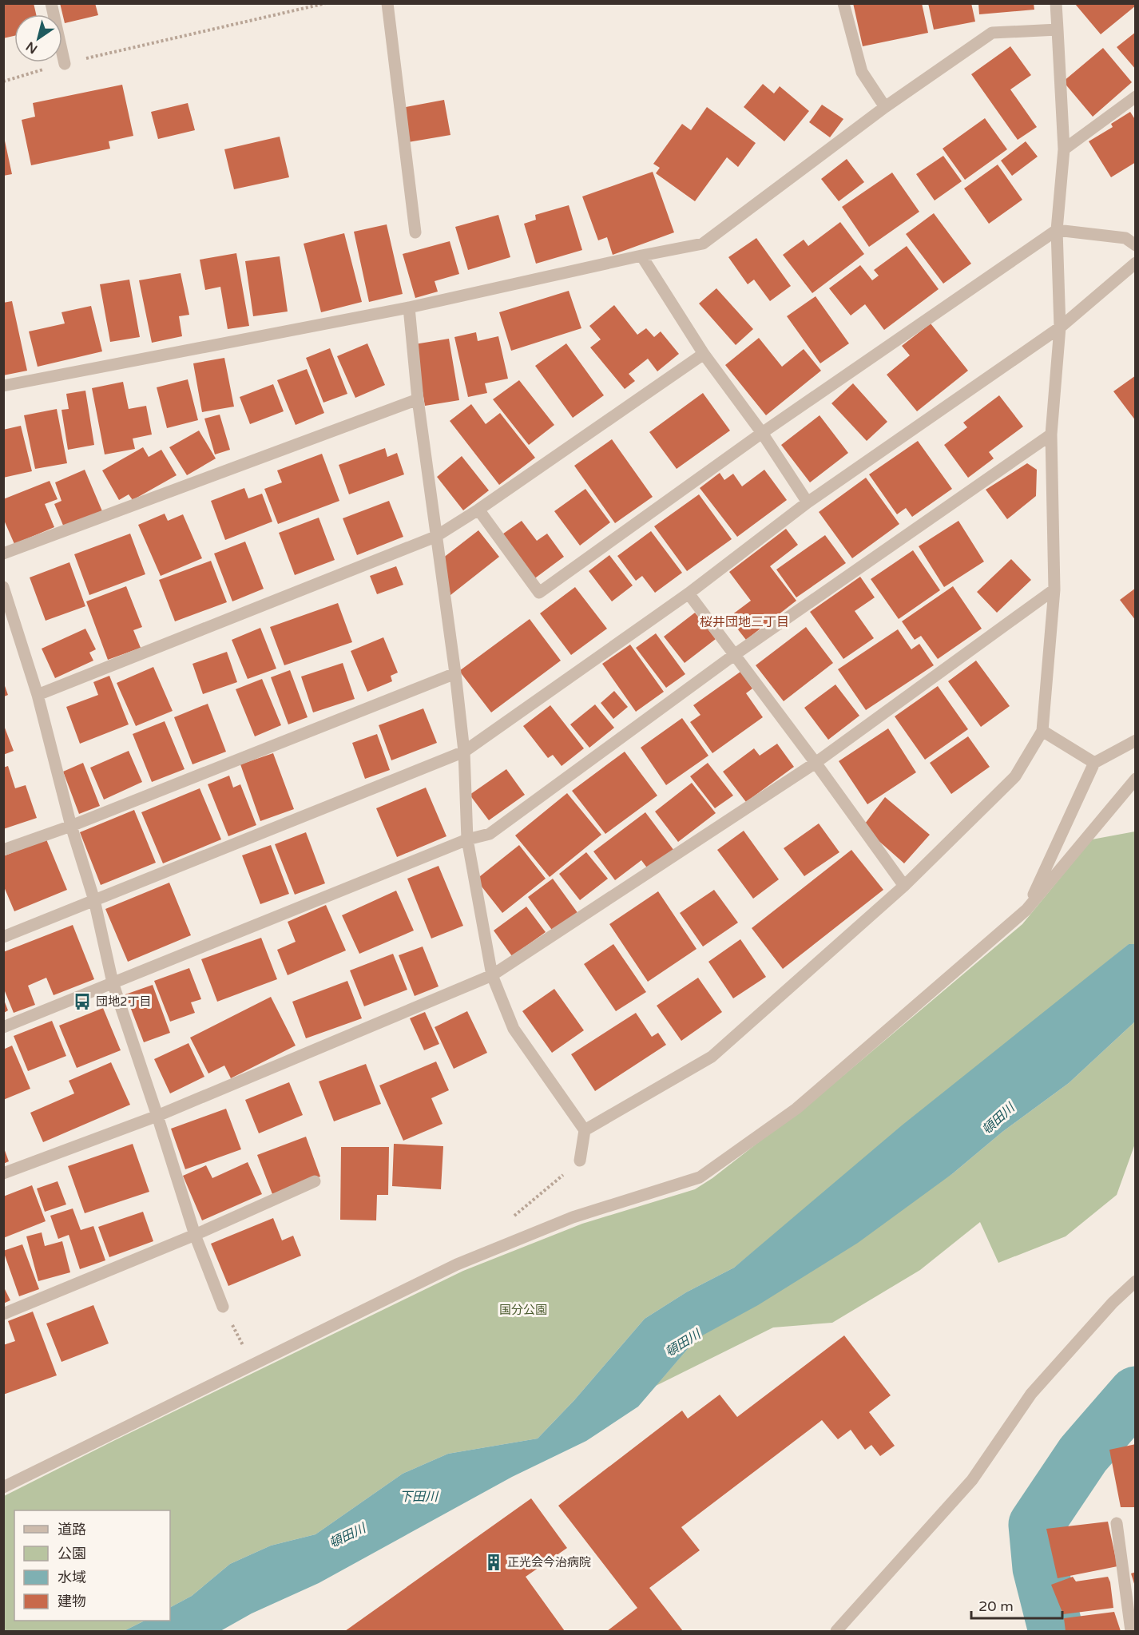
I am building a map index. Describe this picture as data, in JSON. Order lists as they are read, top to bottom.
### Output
{
  "districts": ["桜井団地三丁目"],
  "water": ["頓田川", "下田川"],
  "parks": ["国分公園"],
  "places": {
    "bus stop": ["団地2丁目"],
    "building": ["正光会今治病院"]
  },
  "legend": [
    "道路",
    "公園",
    "水域",
    "建物"
  ],
  "scale_bar": "20 m",
  "north": "bottom left"
}
